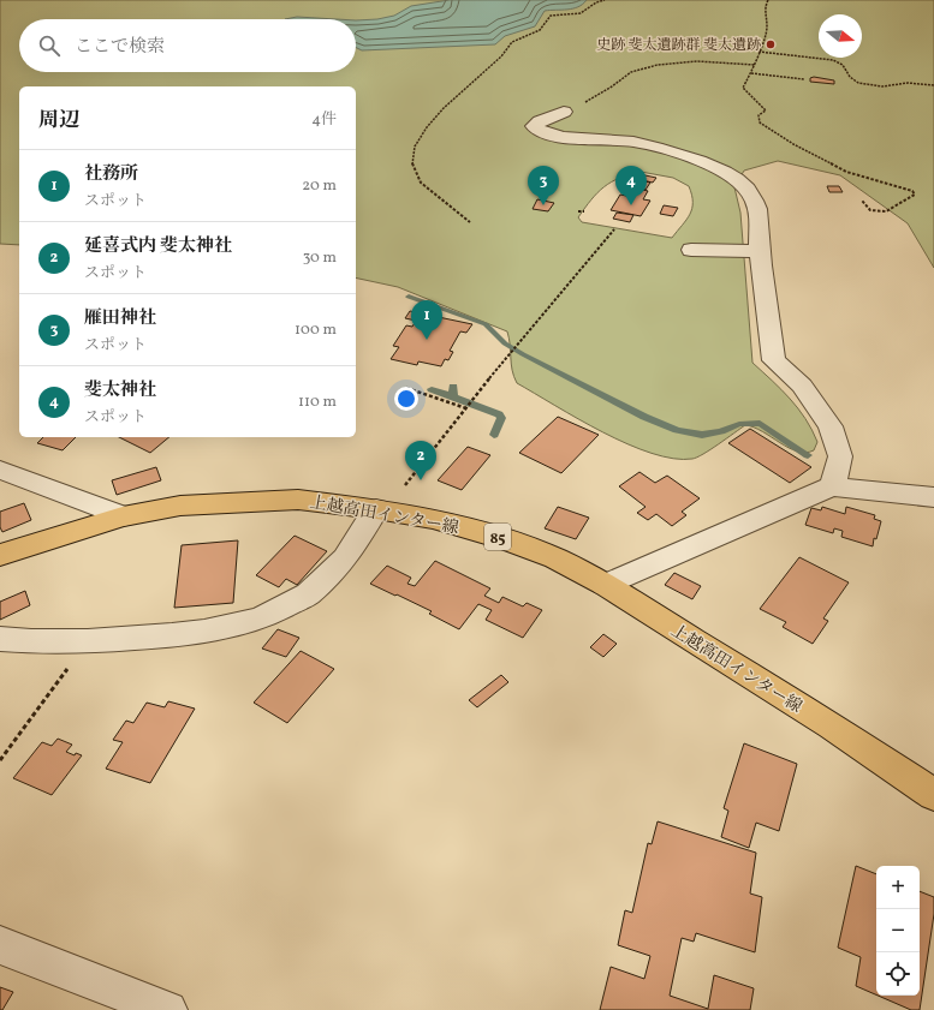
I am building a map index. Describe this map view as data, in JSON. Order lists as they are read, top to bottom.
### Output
{
  "streets": {
    "main road": ["上越高田インター線", "85"]
  },
  "places": ["史跡 斐太遺跡群 斐太遺跡"],
  "north": "right",
  "page": {
    "search": "ここで検索",
    "heading": ["周辺", "4件"],
    "list": [
      {
        "mark": "1",
        "name": "社務所",
        "note": "スポット",
        "value": "20 m"
      },
      {
        "mark": "2",
        "name": "延喜式内 斐太神社",
        "note": "スポット",
        "value": "30 m"
      },
      {
        "mark": "3",
        "name": "雁田神社",
        "note": "スポット",
        "value": "100 m"
      },
      {
        "mark": "4",
        "name": "斐太神社",
        "note": "スポット",
        "value": "110 m"
      }
    ],
    "pins": [
      "3",
      "4",
      "1",
      "2"
    ],
    "map_buttons": ["+", "−"]
  }
}
